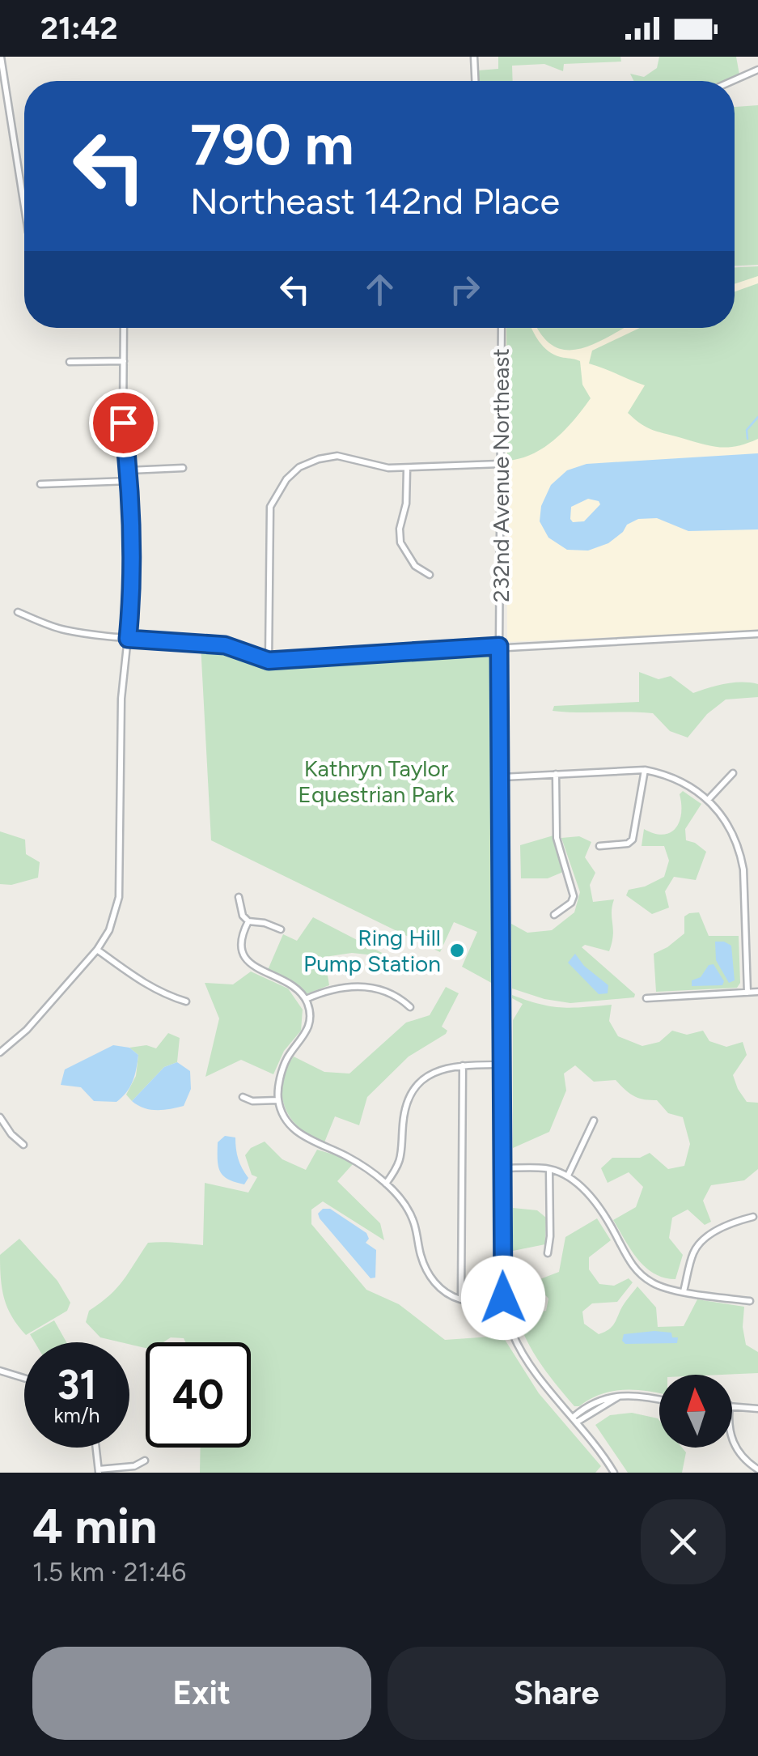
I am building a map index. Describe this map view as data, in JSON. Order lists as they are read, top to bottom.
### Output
{
  "streets": {
    "street": ["232nd Avenue Northeast"]
  },
  "parks": ["Kathryn Taylor Equestrian Park"],
  "places": ["Ring Hill Pump Station"],
  "north": "top",
  "page": {
    "status": "21:42",
    "turn": ["790 m", "Northeast 142nd Place"],
    "speed": "31 km/h",
    "limit": "40",
    "heading": ["4 min", "1.5 km · 21:46"],
    "buttons": ["Exit", "Share"]
  }
}
